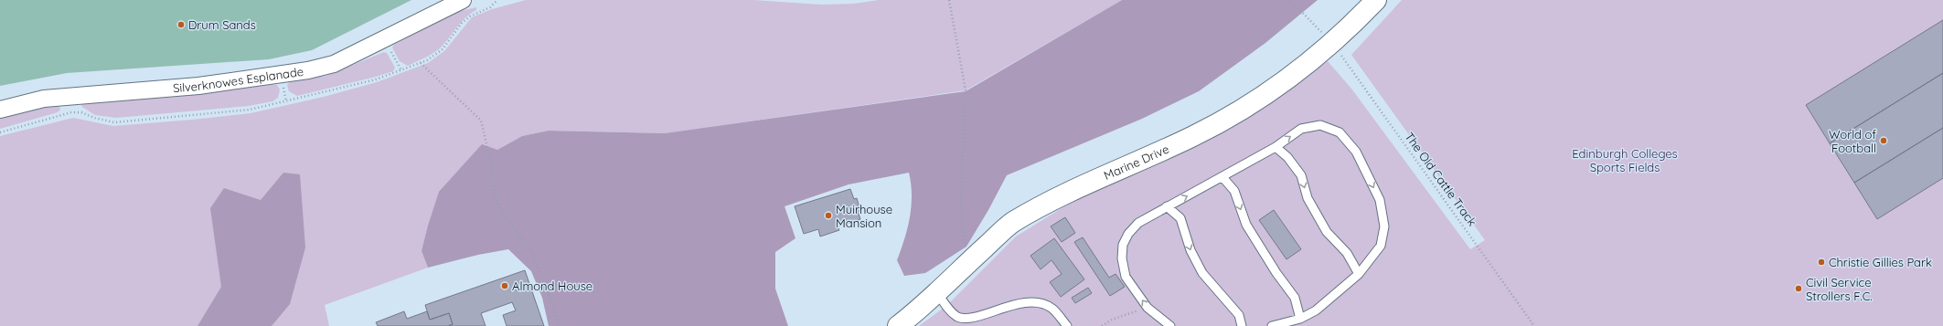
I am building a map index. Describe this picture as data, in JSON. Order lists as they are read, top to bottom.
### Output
{
  "streets": {
    "street": ["Silverknowes Esplanade", "Marine Drive"],
    "path": ["The Old Cattle Track"]
  },
  "crossings": [
    ["Marine Drive", "The Old Cattle Track"]
  ],
  "parks": ["Edinburgh Colleges Sports Fields"],
  "places": [
    "Drum Sands",
    "World of Football",
    "Muirhouse Mansion",
    "Christie Gillies Park",
    "Almond House",
    "Civil Service Strollers F.C."
  ]
}
